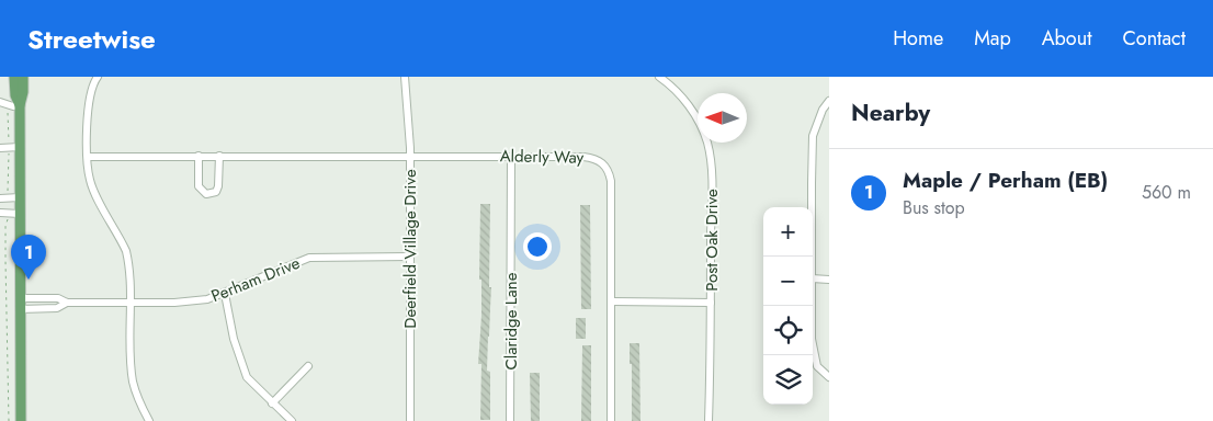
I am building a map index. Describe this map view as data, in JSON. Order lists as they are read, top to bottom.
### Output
{
  "streets": {
    "street": [
      "Alderly Way",
      "Post Oak Drive",
      "Deerfield Village Drive",
      "Perham Drive",
      "Claridge Lane"
    ]
  },
  "crossings": [
    ["Alderly Way", "Deerfield Village Drive"],
    ["Alderly Way", "Claridge Lane"],
    ["Deerfield Village Drive", "Perham Drive"]
  ],
  "north": "left",
  "page": {
    "header": "Streetwise",
    "nav": [
      "Home",
      "Map",
      "About",
      "Contact"
    ],
    "heading": "Nearby",
    "list": [
      {
        "mark": "1",
        "name": "Maple / Perham (EB)",
        "note": "Bus stop",
        "value": "560 m"
      }
    ],
    "map_buttons": ["+", "−"],
    "pins": "1"
  }
}
